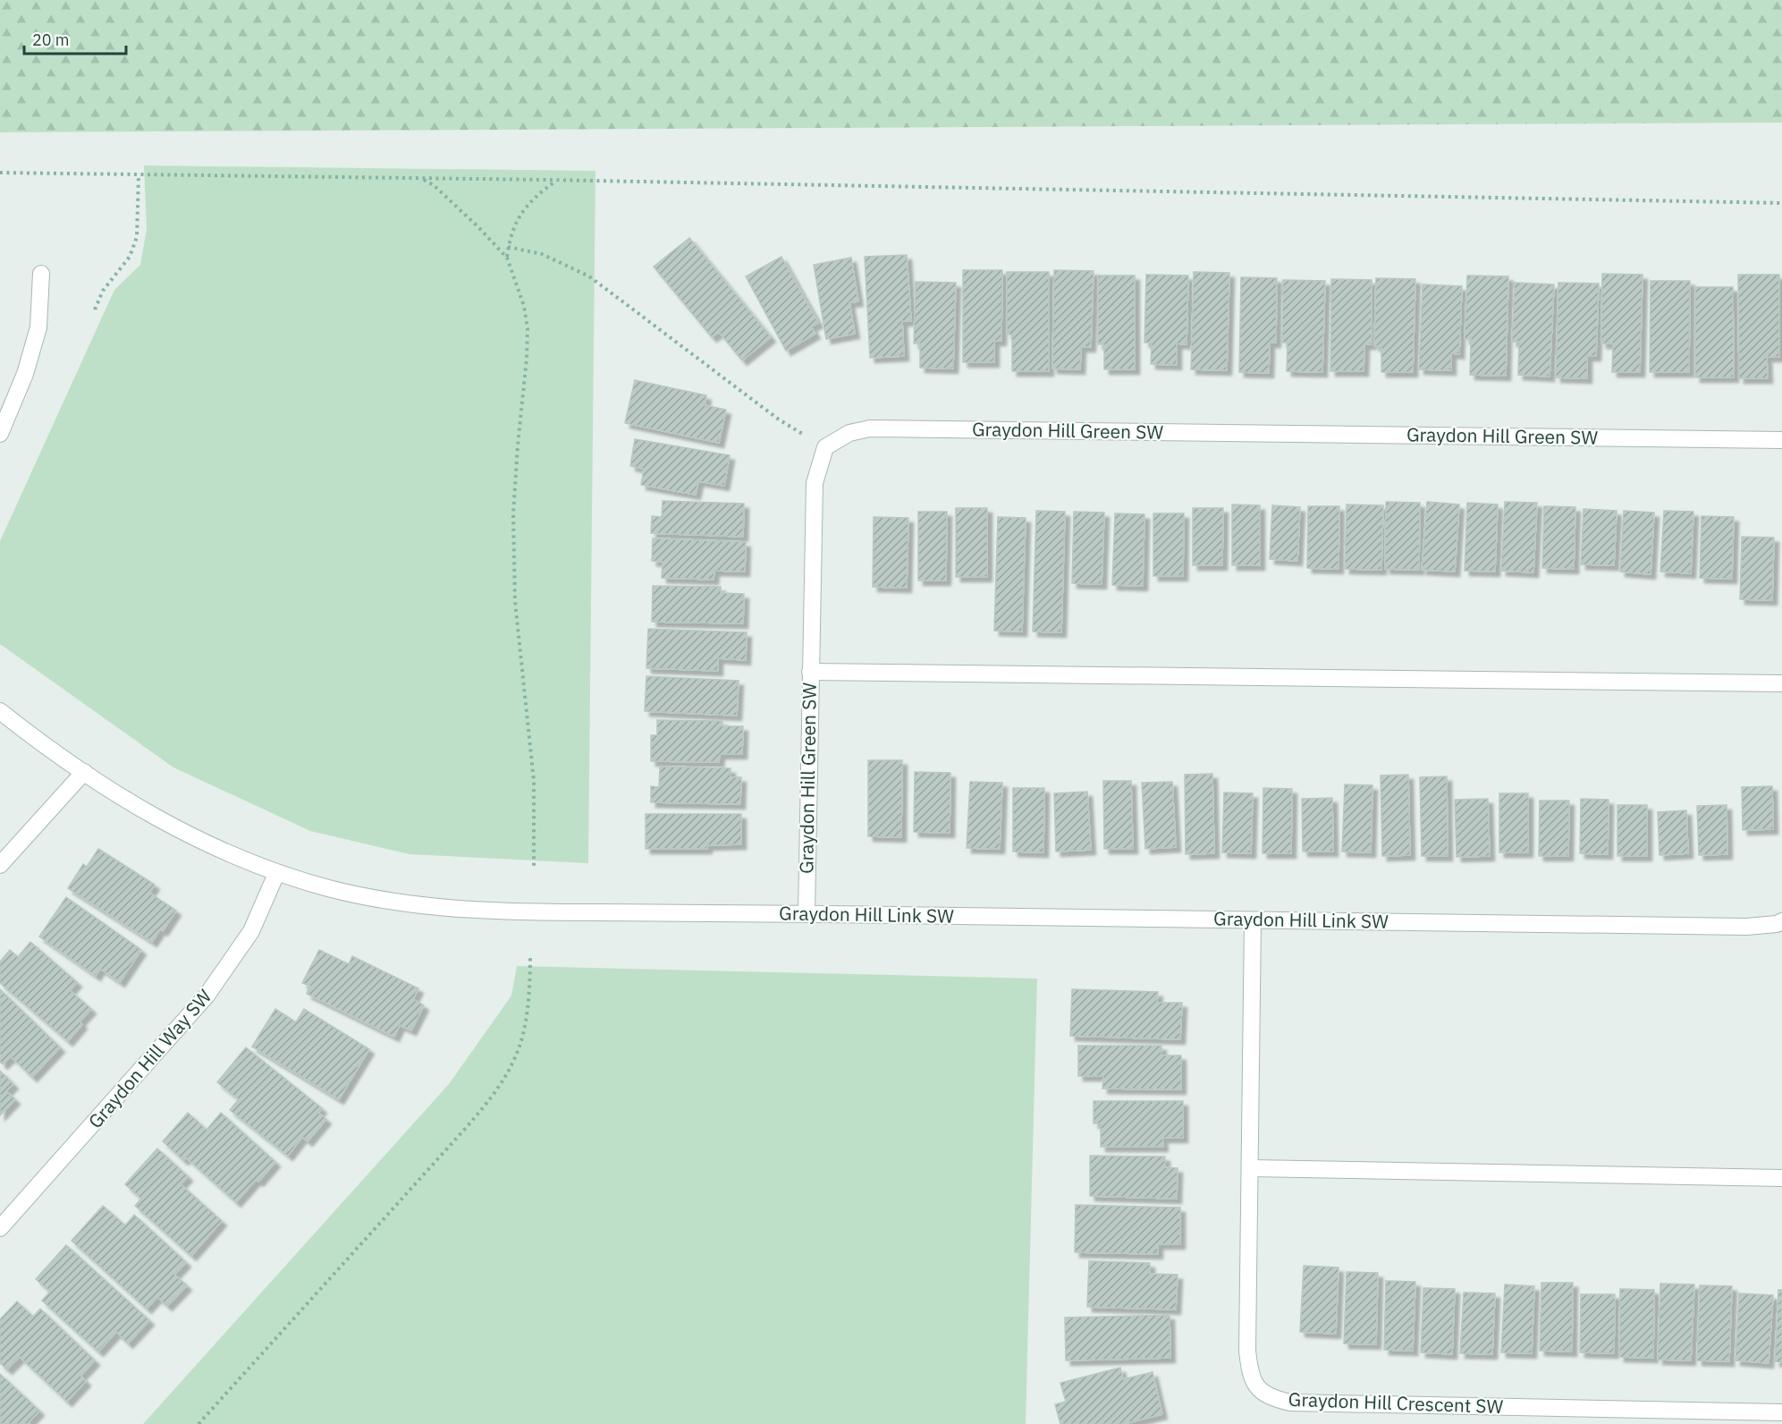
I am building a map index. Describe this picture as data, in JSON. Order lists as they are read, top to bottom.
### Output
{
  "streets": {
    "street": [
      "Graydon Hill Green SW",
      "Graydon Hill Link SW",
      "Graydon Hill Way SW",
      "Graydon Hill Crescent SW"
    ]
  },
  "crossings": [
    ["Graydon Hill Green SW", "Graydon Hill Link SW"],
    ["Graydon Hill Link SW", "Graydon Hill Way SW"],
    ["Graydon Hill Link SW", "Graydon Hill Crescent SW"]
  ],
  "scale_bar": "20 m"
}
